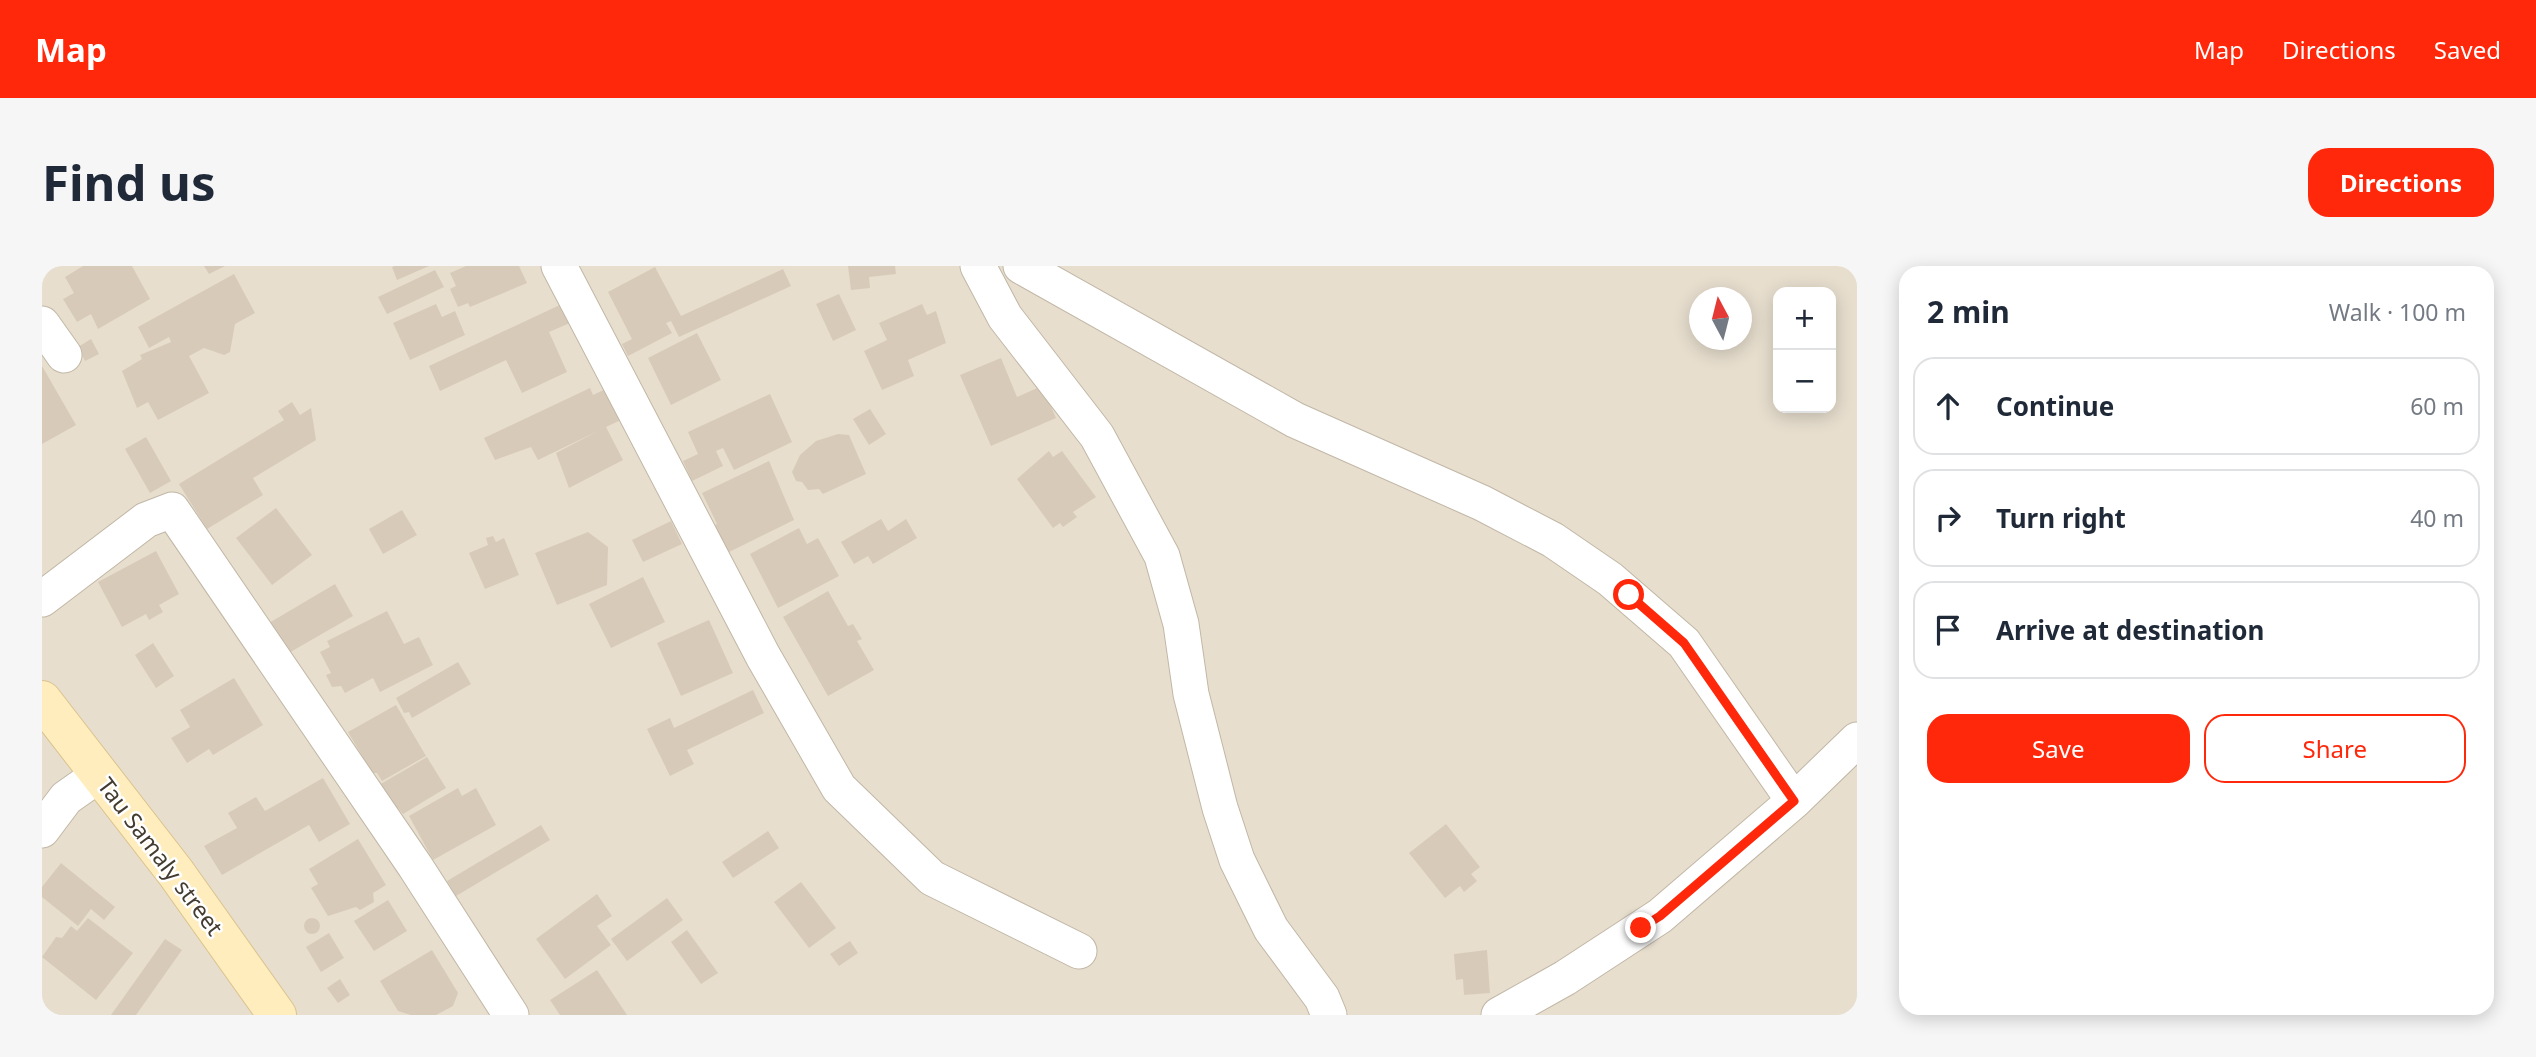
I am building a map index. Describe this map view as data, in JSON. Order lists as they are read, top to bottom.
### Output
{
  "streets": {
    "street": ["Tau Samaly street"]
  },
  "north": "top",
  "page": {
    "header": "Map",
    "nav": ["Map", "Directions", "Saved"],
    "buttons": [
      "Directions",
      ["Save", "Share"]
    ],
    "title": "Find us",
    "heading": ["2 min", "Walk · 100 m"],
    "map_buttons": ["+", "−"],
    "list": [
      ["Continue", "60 m"],
      ["Turn right", "40 m"],
      "Arrive at destination"
    ]
  }
}
